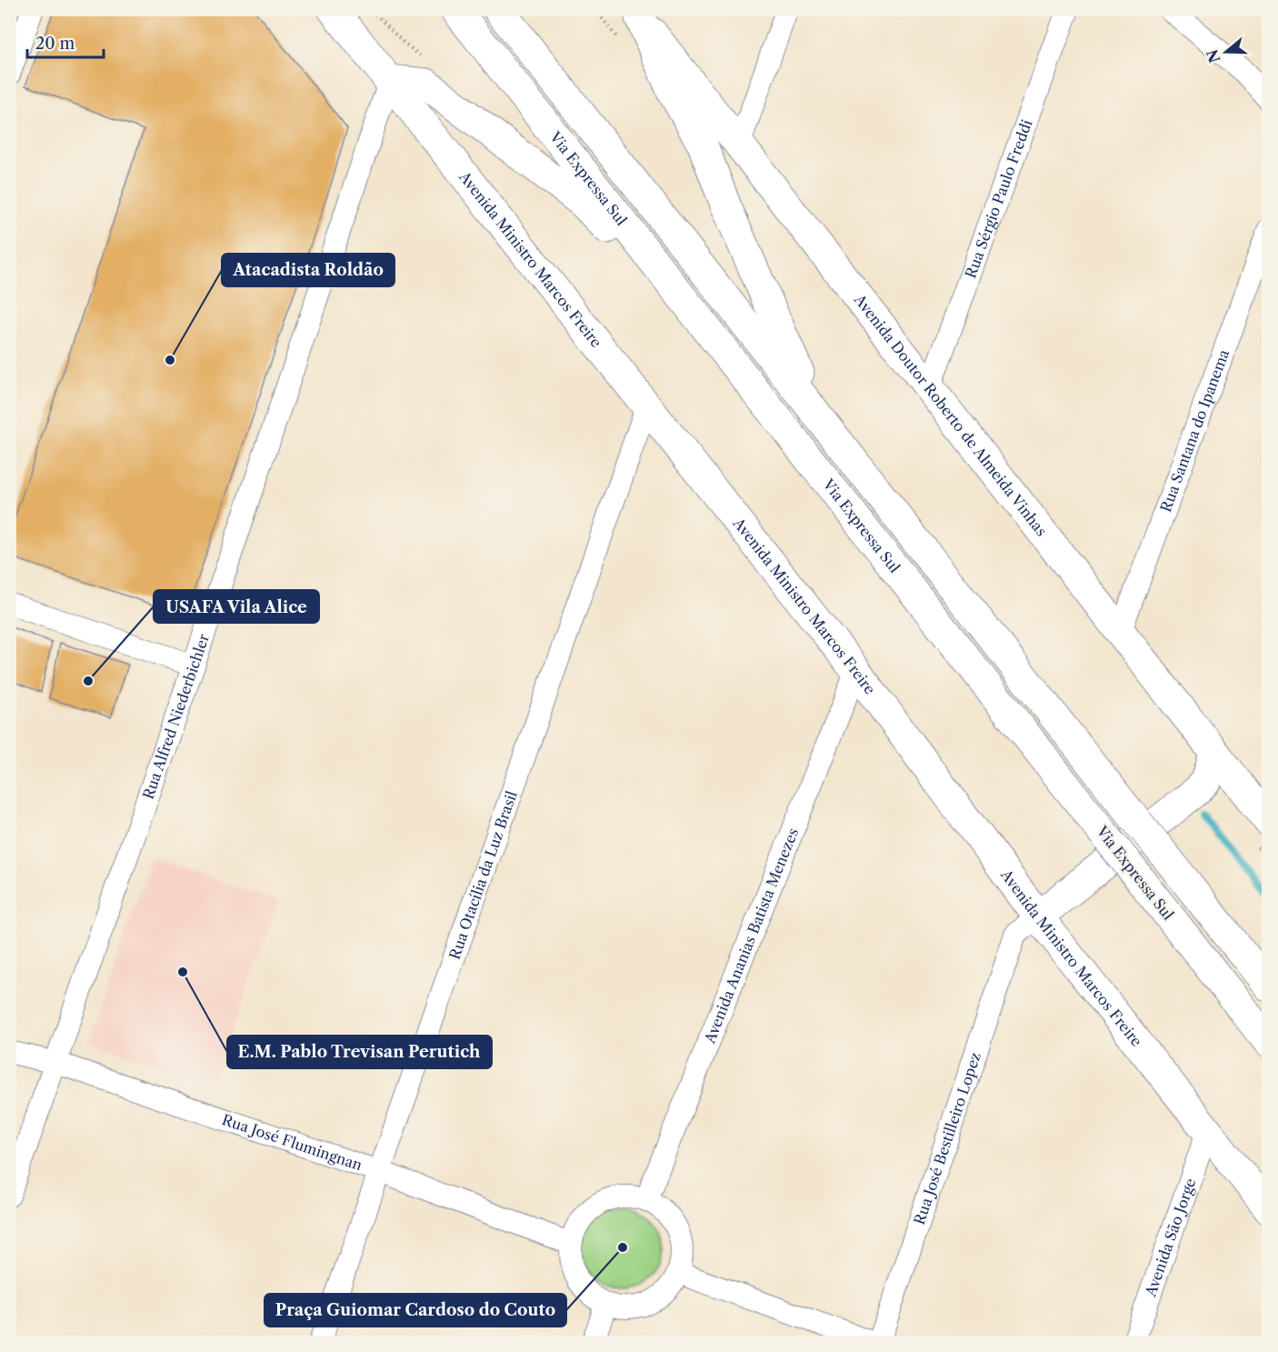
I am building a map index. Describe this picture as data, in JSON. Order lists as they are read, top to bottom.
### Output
{
  "streets": {
    "main road": ["Via Expressa Sul", "Avenida Ministro Marcos Freire", "Avenida Doutor Roberto de Almeida Vinhas"],
    "street": [
      "Rua Sérgio Paulo Freddi",
      "Rua Santana do Ipanema",
      "Rua Alfred Niederbichler",
      "Rua Otacília da Luz Brasil",
      "Avenida Ananias Batista Menezes",
      "Rua José Bestilleiro Lopez",
      "Rua José Flumingnan",
      "Avenida São Jorge"
    ]
  },
  "crossings": [
    ["Rua Sérgio Paulo Freddi", "Avenida Doutor Roberto de Almeida Vinhas"],
    ["Avenida Ministro Marcos Freire", "Rua Alfred Niederbichler"],
    ["Avenida Ministro Marcos Freire", "Rua Otacília da Luz Brasil"],
    ["Avenida Ministro Marcos Freire", "Avenida Ananias Batista Menezes"],
    ["Avenida Ministro Marcos Freire", "Rua José Bestilleiro Lopez"],
    ["Avenida Ministro Marcos Freire", "Avenida São Jorge"],
    ["Avenida Doutor Roberto de Almeida Vinhas", "Rua Santana do Ipanema"],
    ["Rua Alfred Niederbichler", "Rua José Flumingnan"],
    ["Rua Otacília da Luz Brasil", "Rua José Flumingnan"],
    ["Avenida Ananias Batista Menezes", "Rua José Flumingnan"]
  ],
  "places": [
    "Atacadista Roldão",
    "USAFA Vila Alice",
    "E.M. Pablo Trevisan Perutich",
    "Praça Guiomar Cardoso do Couto"
  ],
  "scale_bar": "20 m",
  "north": "left"
}
